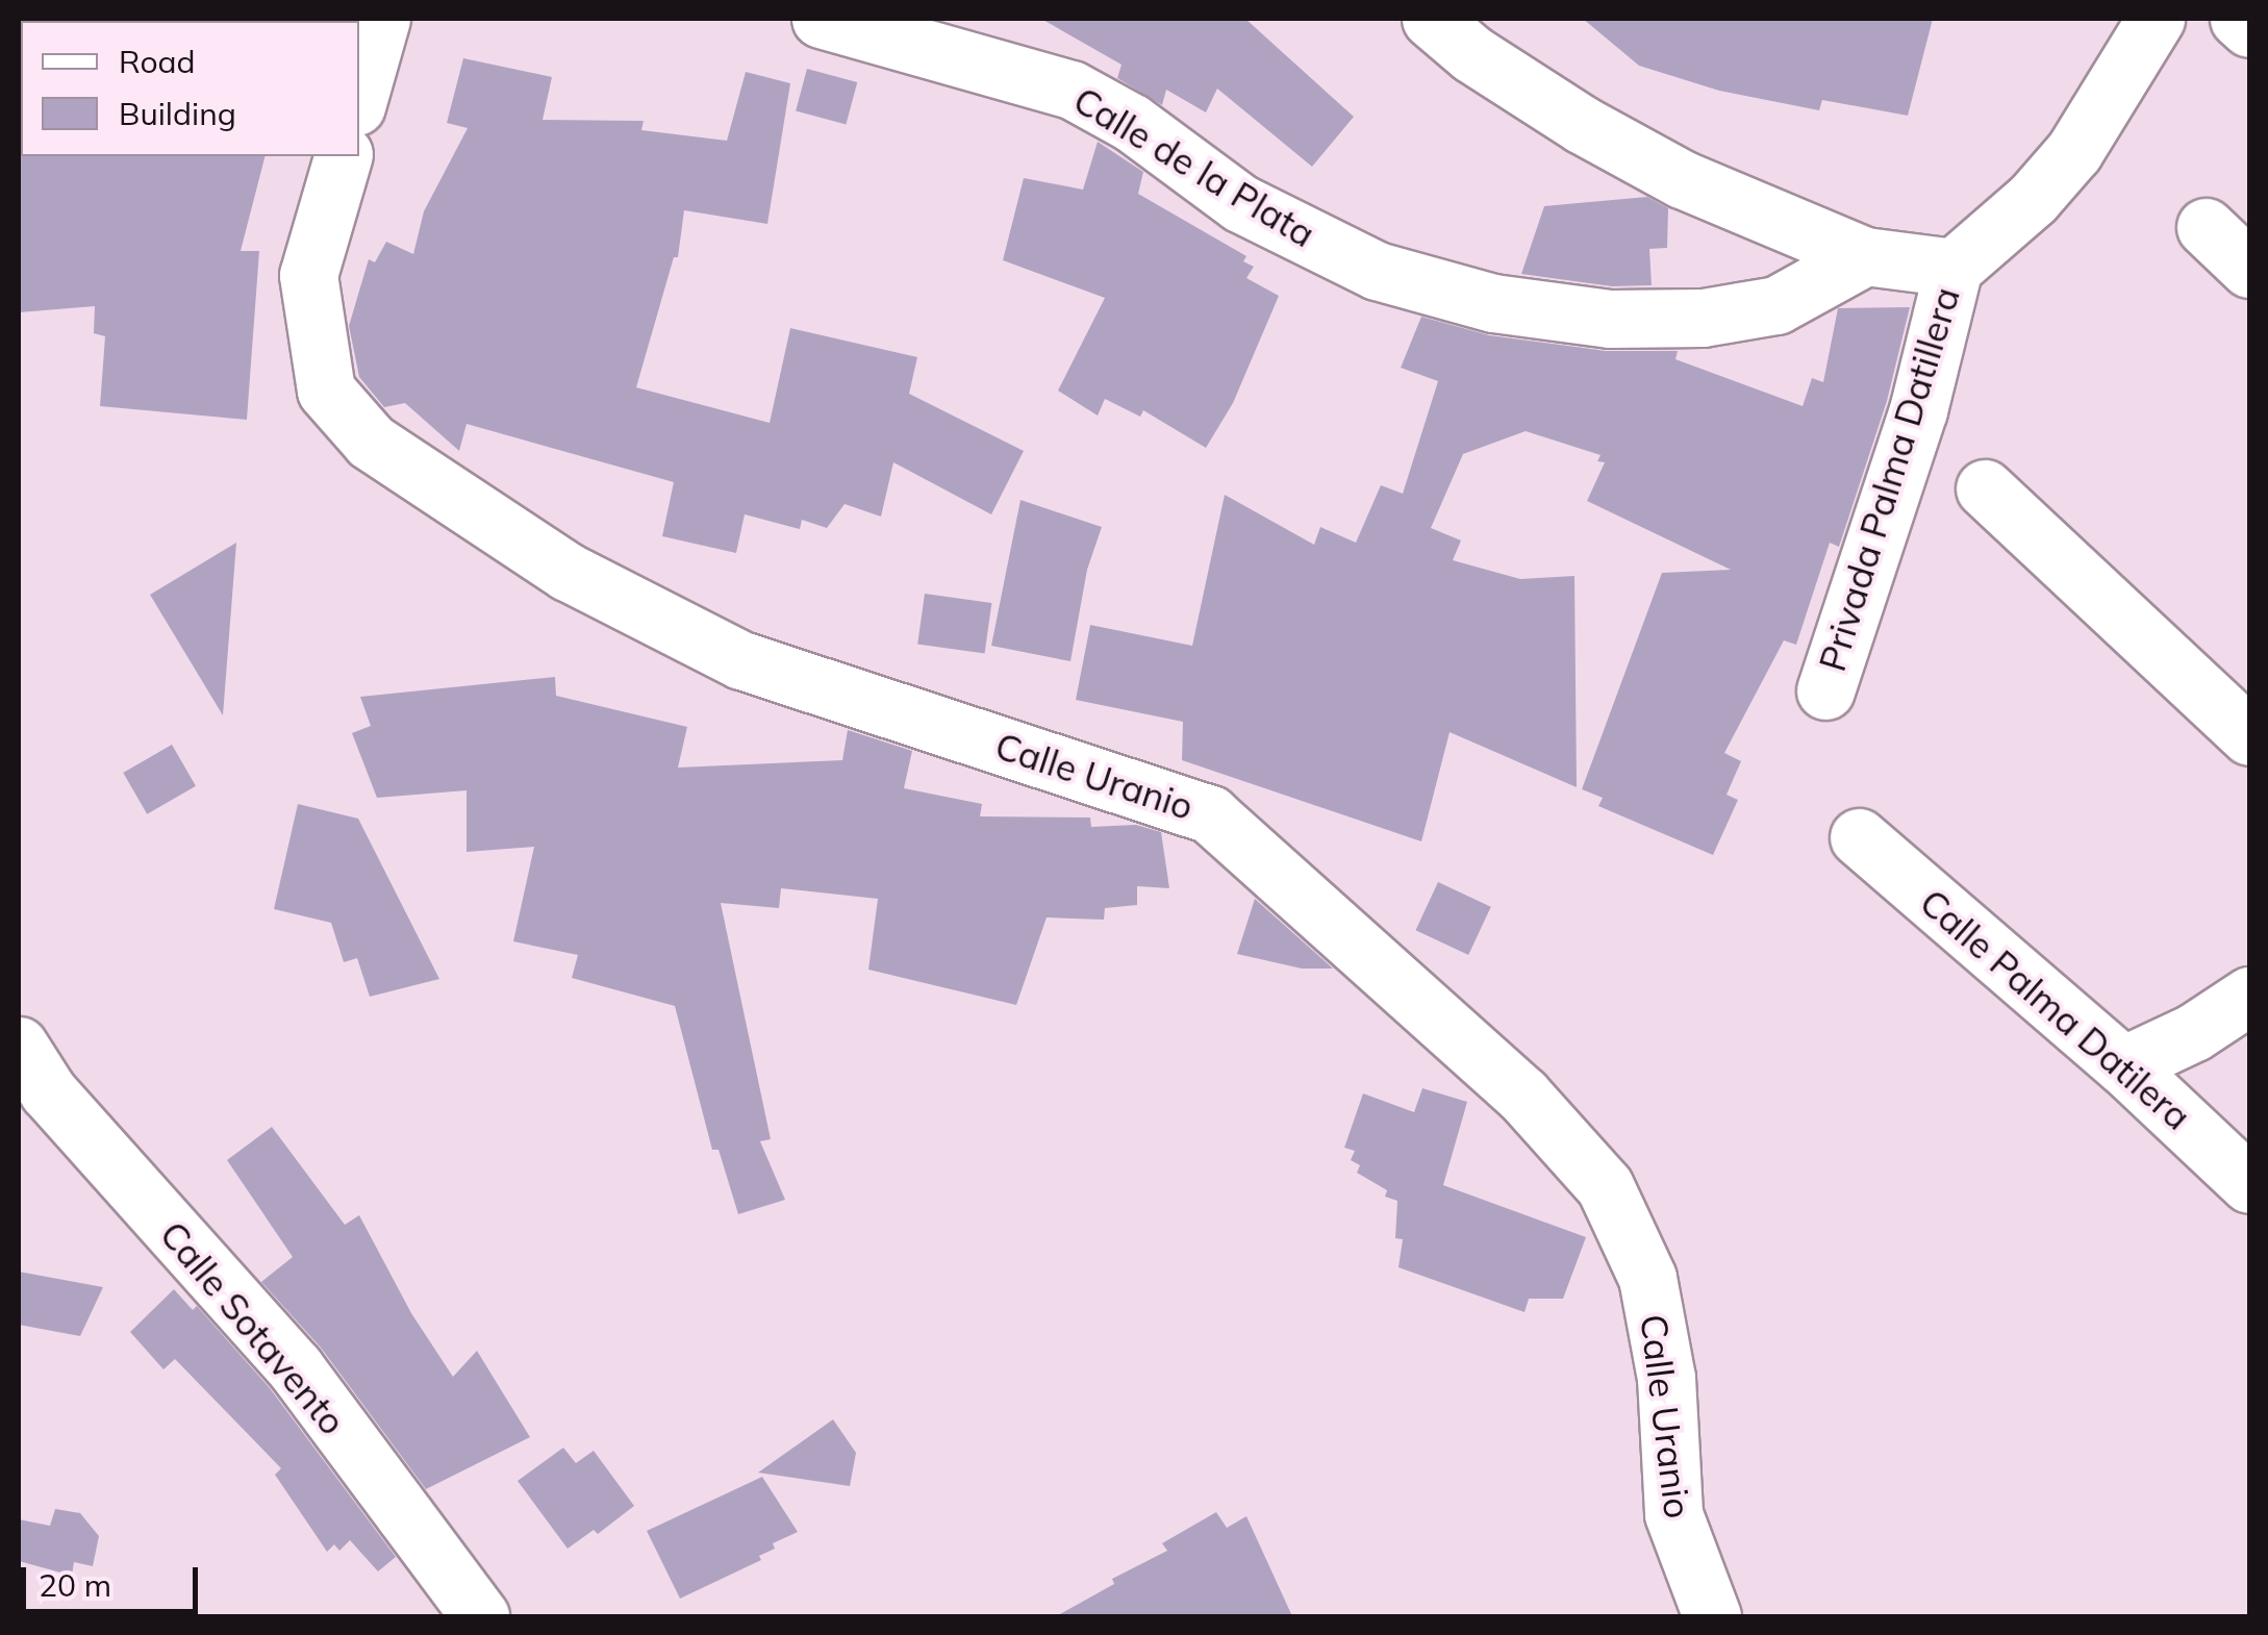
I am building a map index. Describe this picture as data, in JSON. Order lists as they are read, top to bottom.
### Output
{
  "streets": {
    "street": [
      "Calle de la Plata",
      "Privada Palma Datillera",
      "Calle Uranio",
      "Calle Palma Datilera",
      "Calle Sotavento"
    ]
  },
  "legend": ["Road", "Building"],
  "scale_bar": "20 m"
}
